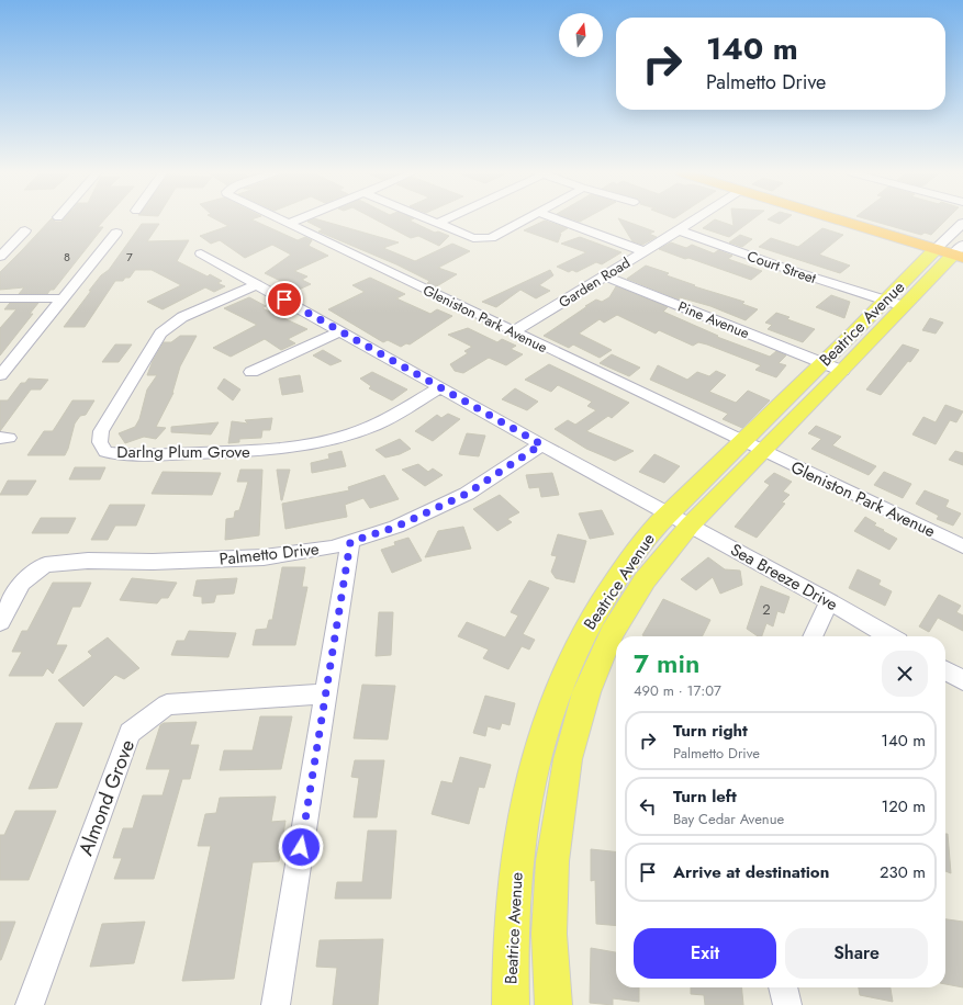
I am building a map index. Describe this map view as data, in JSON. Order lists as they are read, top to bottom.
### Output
{
  "streets": {
    "main road": ["Beatrice Avenue"],
    "street": [
      "Court Street",
      "Garden Road",
      "Gleniston Park Avenue",
      "Pine Avenue",
      "Darlng Plum Grove",
      "Palmetto Drive",
      "Sea Breeze Drive",
      "Almond Grove"
    ]
  },
  "crossings": [
    ["Court Street", "Garden Road"],
    ["Court Street", "Beatrice Avenue"],
    ["Garden Road", "Gleniston Park Avenue"],
    ["Garden Road", "Pine Avenue"],
    ["Gleniston Park Avenue", "Beatrice Avenue"],
    ["Pine Avenue", "Beatrice Avenue"],
    ["Beatrice Avenue", "Sea Breeze Drive"],
    ["Darlng Plum Grove", "Sea Breeze Drive"],
    ["Palmetto Drive", "Sea Breeze Drive"]
  ],
  "house_numbers": ["8", "7", "2"],
  "north": "top",
  "page": {
    "turn": ["140 m", "Palmetto Drive"],
    "heading": ["7 min", "490 m · 17:07"],
    "list": [
      {
        "name": "Turn right",
        "note": "Palmetto Drive",
        "value": "140 m"
      },
      {
        "name": "Turn left",
        "note": "Bay Cedar Avenue",
        "value": "120 m"
      },
      {
        "name": "Arrive at destination",
        "value": "230 m"
      }
    ],
    "buttons": ["Exit", "Share"]
  }
}
